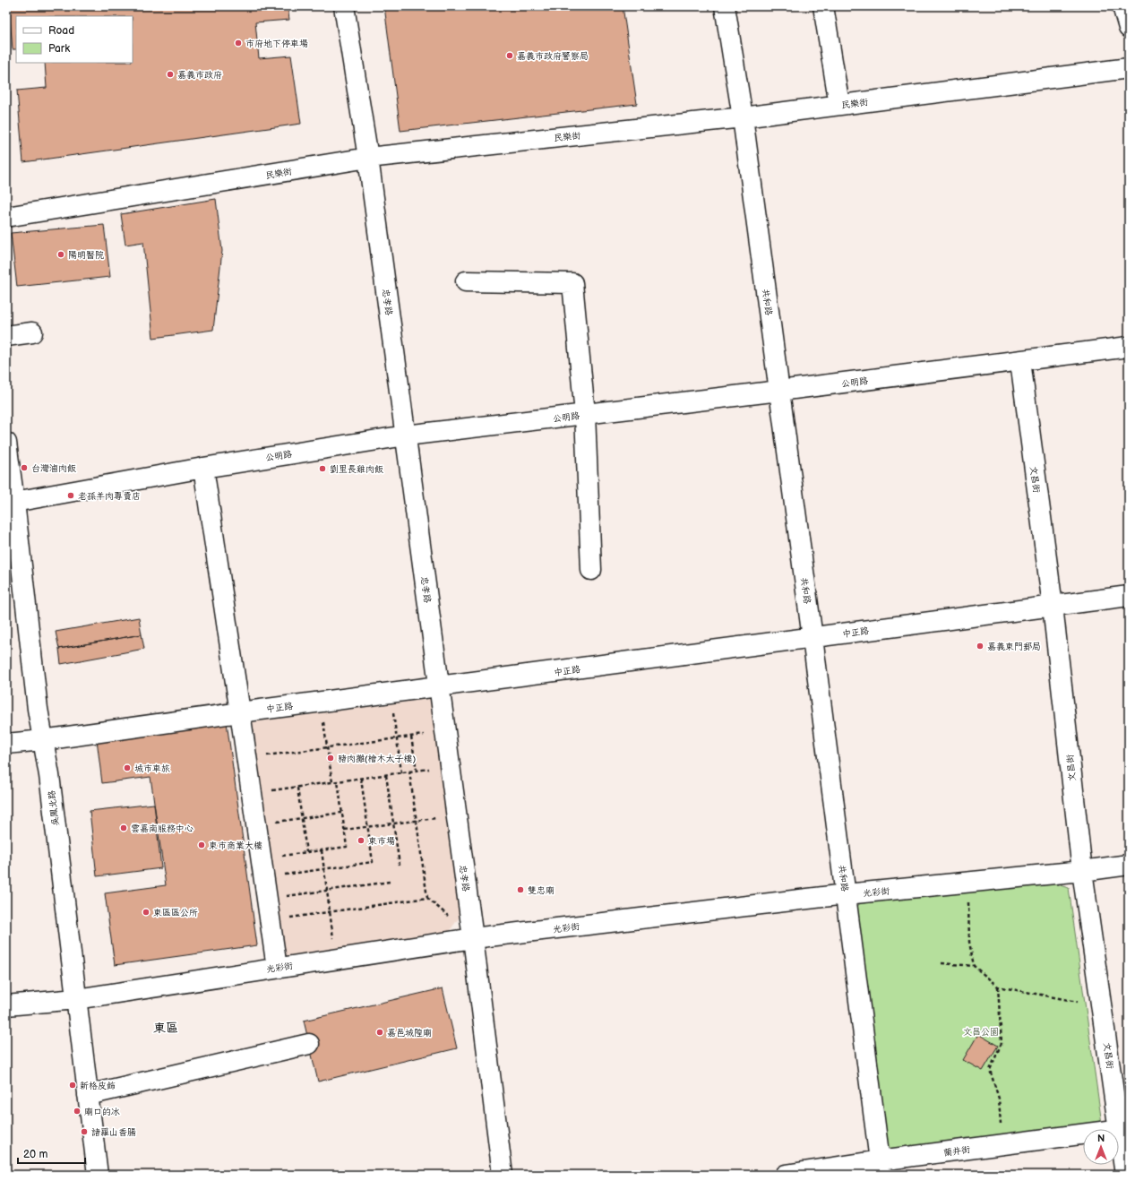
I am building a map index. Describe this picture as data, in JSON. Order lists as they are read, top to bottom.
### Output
{
  "streets": {
    "street": [
      "民樂街",
      "忠孝路",
      "共和路",
      "公明路",
      "文昌街",
      "中正路",
      "吳鳳北路",
      "光彩街",
      "蘭井街"
    ]
  },
  "crossings": [
    ["民樂街", "忠孝路"],
    ["民樂街", "共和路"],
    ["忠孝路", "公明路"],
    ["忠孝路", "中正路"],
    ["忠孝路", "光彩街"],
    ["共和路", "公明路"],
    ["共和路", "中正路"],
    ["共和路", "光彩街"],
    ["共和路", "蘭井街"],
    ["公明路", "文昌街"],
    ["公明路", "吳鳳北路"],
    ["文昌街", "中正路"],
    ["文昌街", "光彩街"],
    ["文昌街", "蘭井街"],
    ["中正路", "吳鳳北路"],
    ["吳鳳北路", "光彩街"]
  ],
  "districts": ["東區"],
  "parks": ["文昌公園"],
  "places": [
    "市府地下停車場",
    "嘉義市政府警察局",
    "嘉義市政府",
    "陽明醫院",
    "台灣滷肉飯",
    "劉里長雞肉飯",
    "老孫羊肉專賣店",
    "嘉義東門郵局",
    "豬肉攤(檜木太子樓)",
    "城市車旅",
    "雲嘉南服務中心",
    "東市場",
    "東市商業大樓",
    "雙忠廟",
    "東區區公所",
    "嘉邑城隍廟",
    "新格皮飾",
    "廟口的冰",
    "諸羅山香腸"
  ],
  "legend": ["Road", "Park"],
  "scale_bar": "20 m",
  "north": "top"
}
